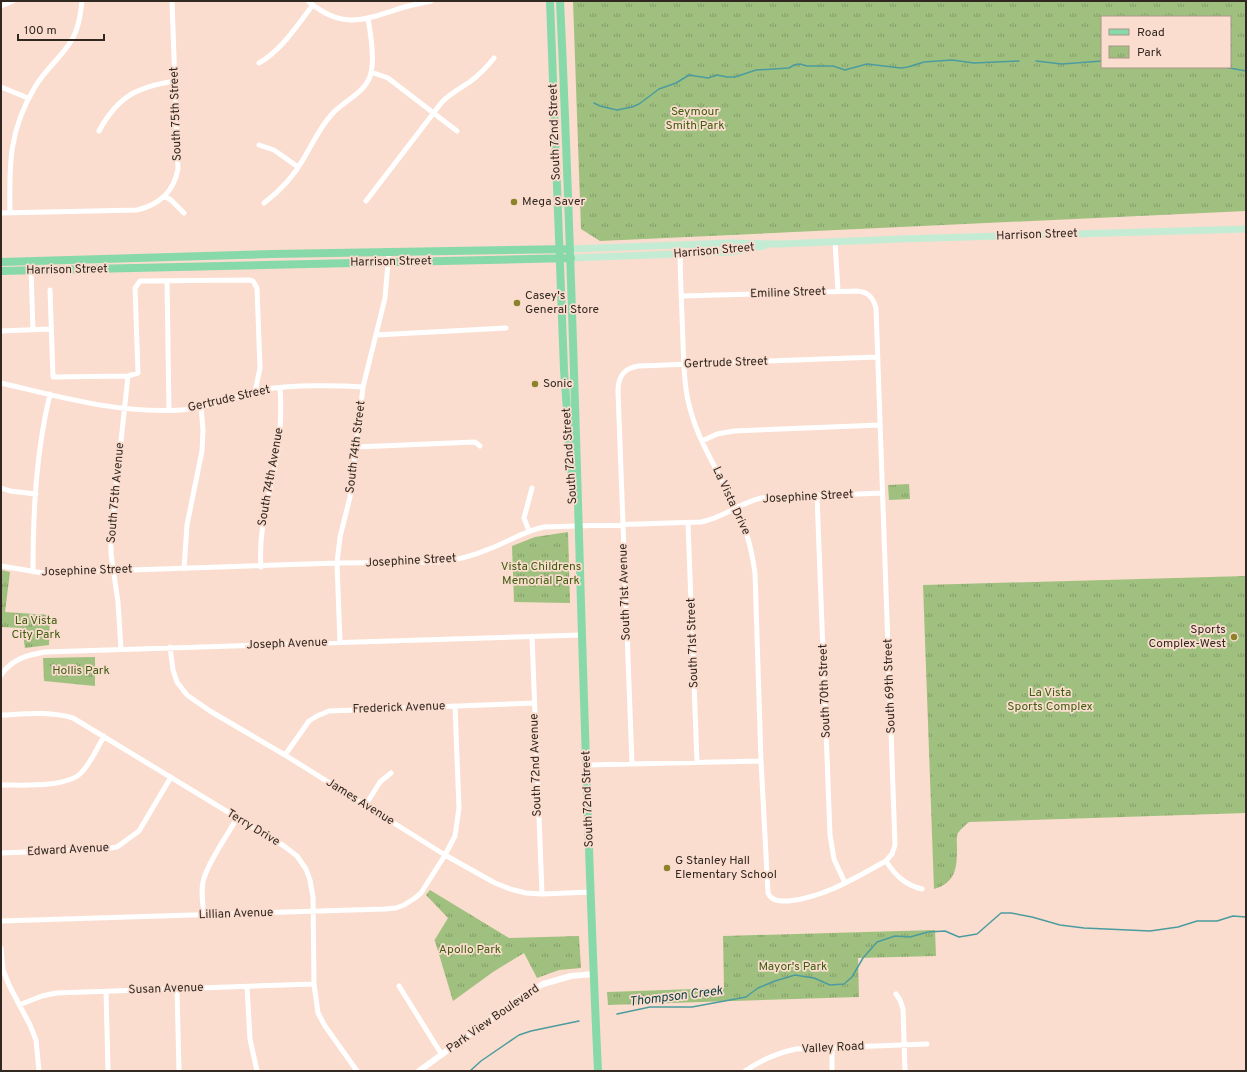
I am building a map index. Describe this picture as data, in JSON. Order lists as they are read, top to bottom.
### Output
{
  "streets": {
    "main road": ["South 72nd Street", "Harrison Street"],
    "street": [
      "South 75th Street",
      "Emiline Street",
      "Gertrude Street",
      "South 74th Street",
      "South 74th Avenue",
      "South 75th Avenue",
      "Josephine Street",
      "La Vista Drive",
      "South 71st Avenue",
      "South 71st Street",
      "Joseph Avenue",
      "South 69th Street",
      "South 70th Street",
      "Frederick Avenue",
      "South 72nd Avenue",
      "James Avenue",
      "Terry Drive",
      "Edward Avenue",
      "Lillian Avenue",
      "Susan Avenue",
      "Park View Boulevard",
      "Valley Road"
    ]
  },
  "crossings": [
    ["South 72nd Street", "Harrison Street"],
    ["South 72nd Street", "Josephine Street"],
    ["South 72nd Street", "Joseph Avenue"],
    ["South 72nd Street", "James Avenue"],
    ["South 72nd Street", "Park View Boulevard"],
    ["Harrison Street", "South 74th Street"],
    ["Harrison Street", "La Vista Drive"],
    ["Emiline Street", "La Vista Drive"],
    ["Emiline Street", "South 69th Street"],
    ["Gertrude Street", "South 74th Street"],
    ["Gertrude Street", "South 74th Avenue"],
    ["Gertrude Street", "South 75th Avenue"],
    ["Gertrude Street", "La Vista Drive"],
    ["Gertrude Street", "South 71st Avenue"],
    ["Gertrude Street", "South 69th Street"],
    ["South 74th Street", "Josephine Street"],
    ["South 74th Street", "Joseph Avenue"],
    ["South 74th Avenue", "Josephine Street"],
    ["South 75th Avenue", "Josephine Street"],
    ["South 75th Avenue", "Joseph Avenue"],
    ["Josephine Street", "La Vista Drive"],
    ["Josephine Street", "South 71st Avenue"],
    ["Josephine Street", "South 71st Street"],
    ["Josephine Street", "South 69th Street"],
    ["Josephine Street", "South 70th Street"],
    ["La Vista Drive", "South 70th Street"],
    ["Joseph Avenue", "South 72nd Avenue"],
    ["Joseph Avenue", "James Avenue"],
    ["Frederick Avenue", "South 72nd Avenue"],
    ["Frederick Avenue", "James Avenue"],
    ["Frederick Avenue", "Lillian Avenue"],
    ["South 72nd Avenue", "James Avenue"],
    ["James Avenue", "Lillian Avenue"],
    ["Terry Drive", "Edward Avenue"],
    ["Terry Drive", "Lillian Avenue"],
    ["Terry Drive", "Susan Avenue"]
  ],
  "water": ["Thompson Creek"],
  "parks": [
    "Seymour Smith Park",
    "Vista Childrens Memorial Park",
    "La Vista City Park",
    "Hollis Park",
    "La Vista Sports Complex",
    "Apollo Park",
    "Mayor's Park"
  ],
  "places": [
    "Mega Saver",
    "Casey's General Store",
    "Sonic",
    "Sports Complex-West",
    "G Stanley Hall Elementary School"
  ],
  "legend": ["Road", "Park"],
  "scale_bar": "100 m"
}
